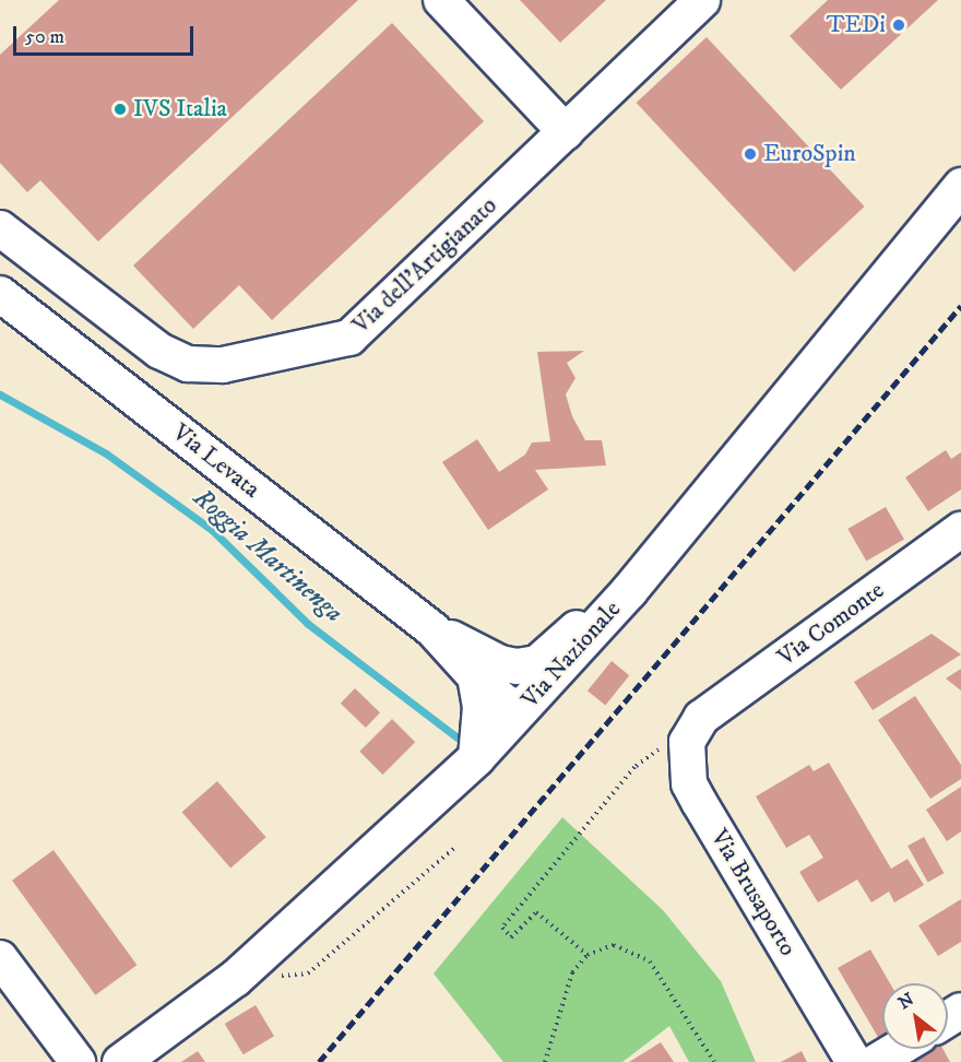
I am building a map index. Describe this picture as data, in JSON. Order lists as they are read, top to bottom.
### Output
{
  "streets": {
    "main road": ["Via Nazionale"],
    "street": [
      "Via dell'Artigianato",
      "Via Levata",
      "Via Comonte",
      "Via Brusaporto"
    ]
  },
  "crossings": [
    ["Via Levata", "Via Nazionale"],
    ["Via Comonte", "Via Brusaporto"]
  ],
  "water": ["Roggia Martinenga"],
  "places": ["TEDi", "IVS Italia", "EuroSpin"],
  "scale_bar": "50 m",
  "north": "top left"
}
